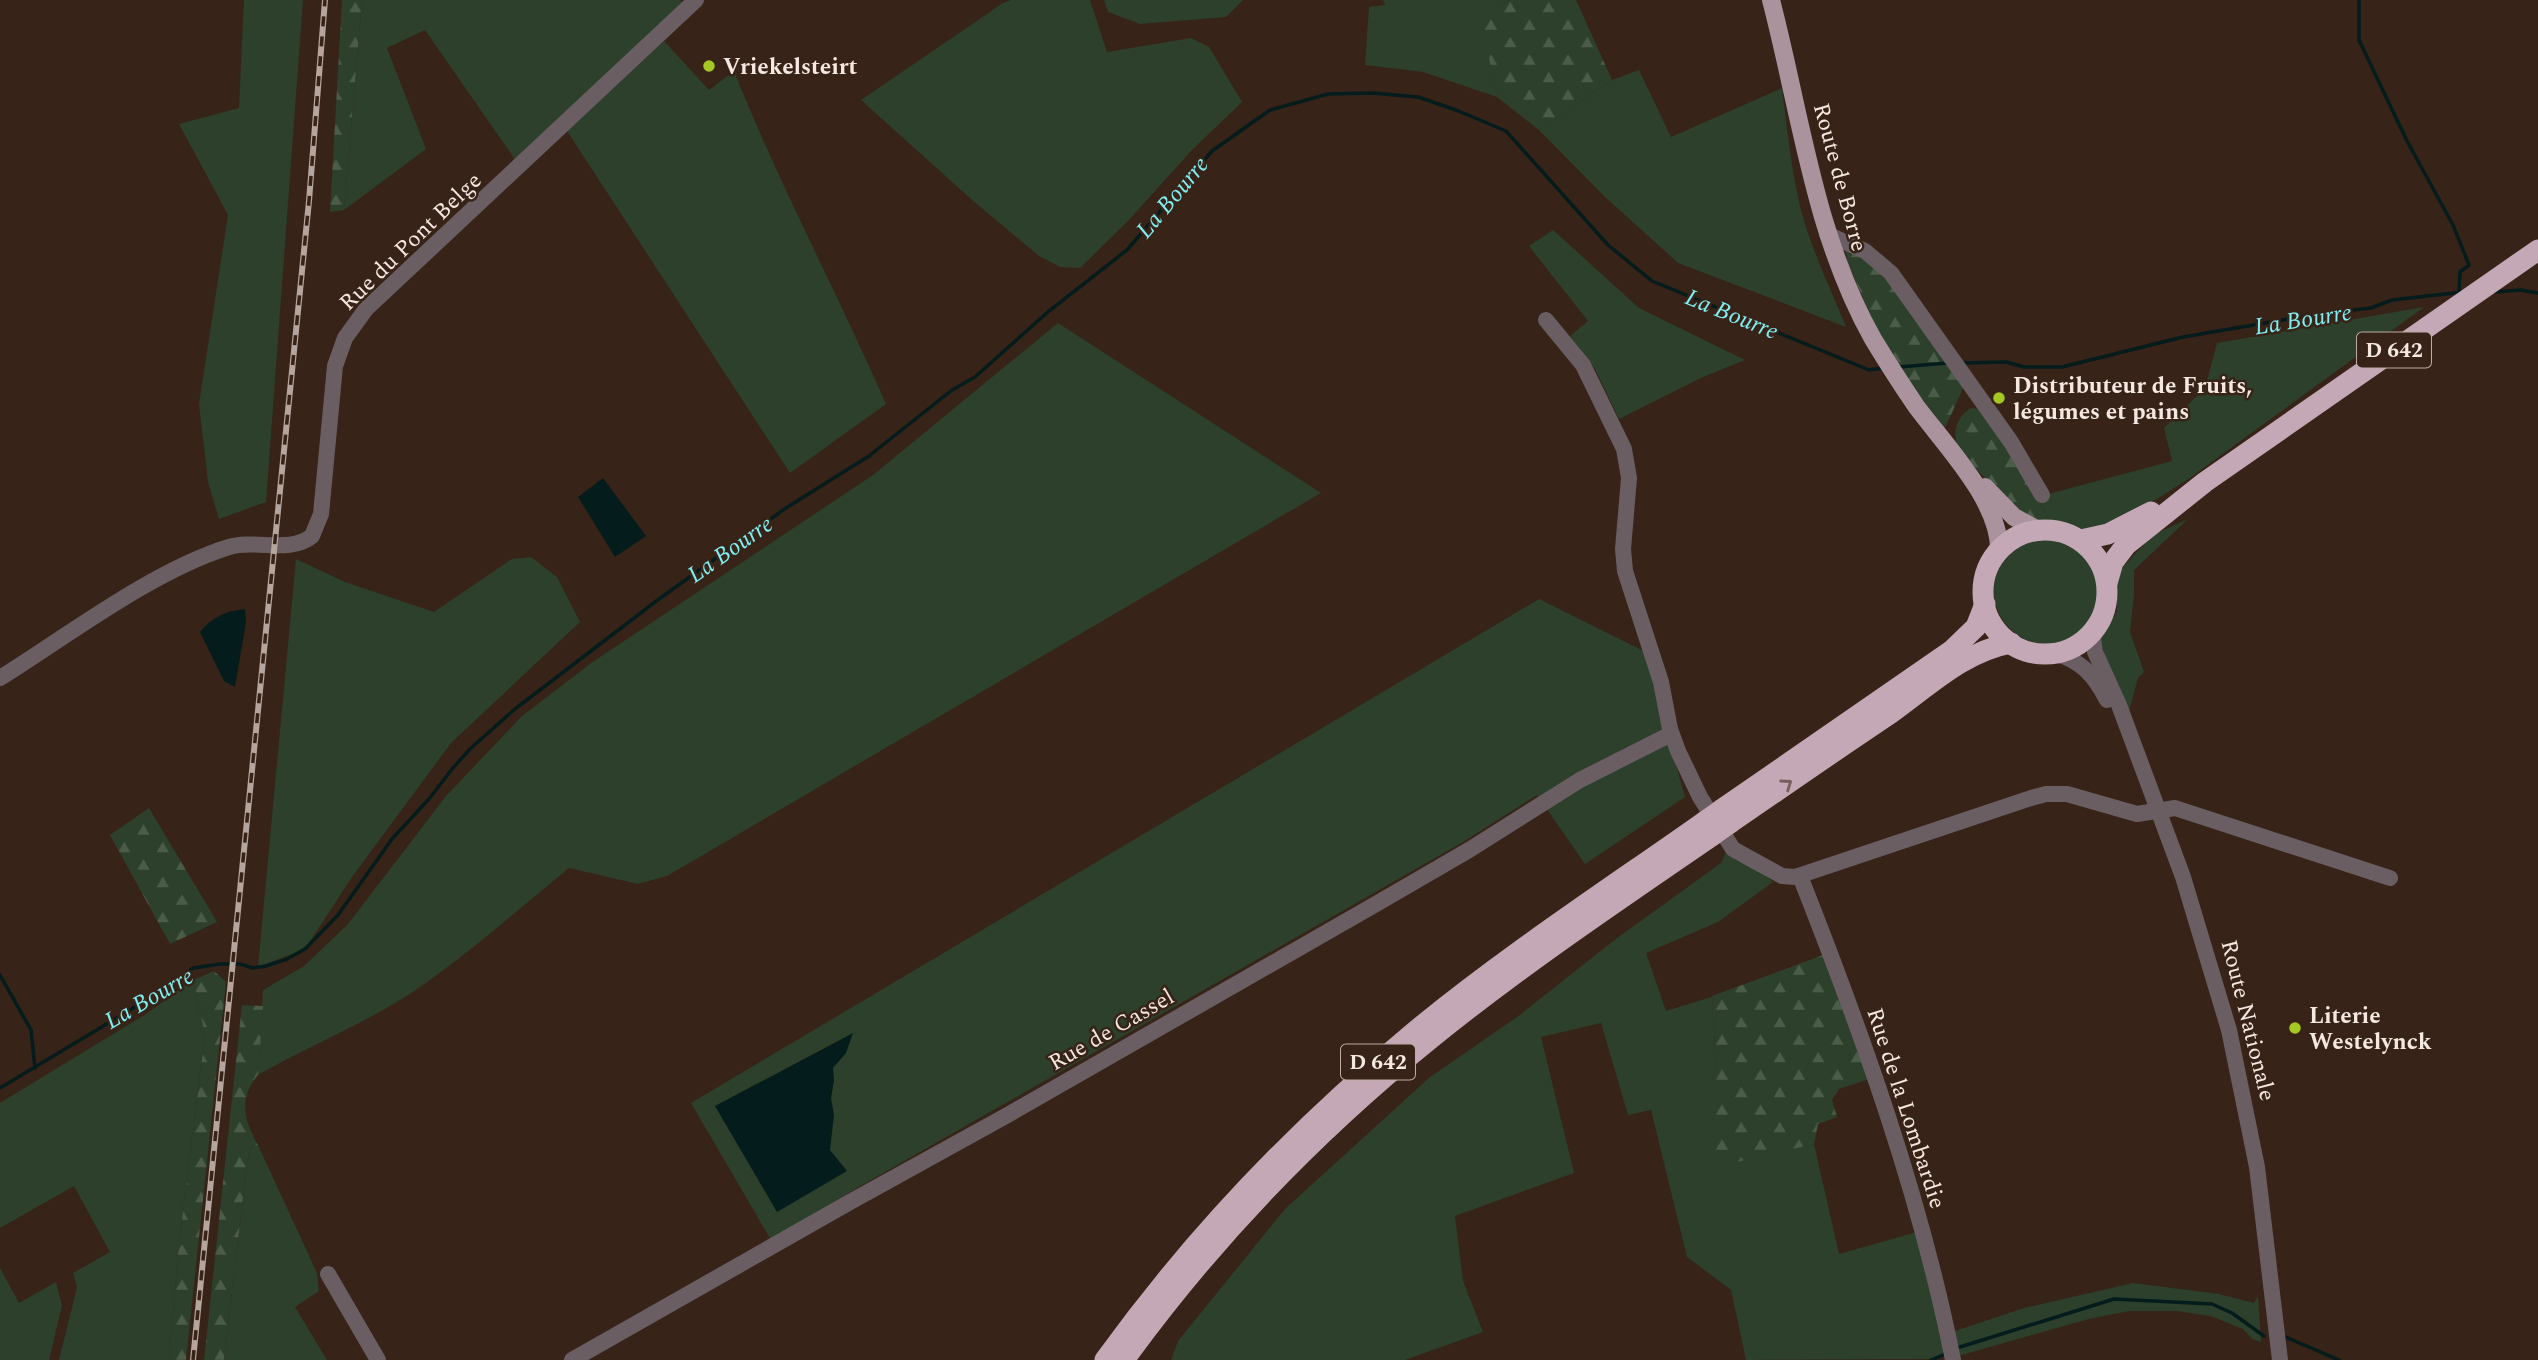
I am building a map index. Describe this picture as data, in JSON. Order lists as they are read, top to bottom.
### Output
{
  "streets": {
    "highway": ["D 642"],
    "main road": ["Route de Borre"],
    "street": [
      "Rue du Pont Belge",
      "Route Nationale",
      "Rue de Cassel",
      "Rue de la Lombardie"
    ]
  },
  "crossings": [
    ["D 642", "Route Nationale"]
  ],
  "water": ["La Bourre"],
  "places": ["Vriekelsteirt", "Distributeur de Fruits, légumes et pains", "Literie Westelynck"]
}
